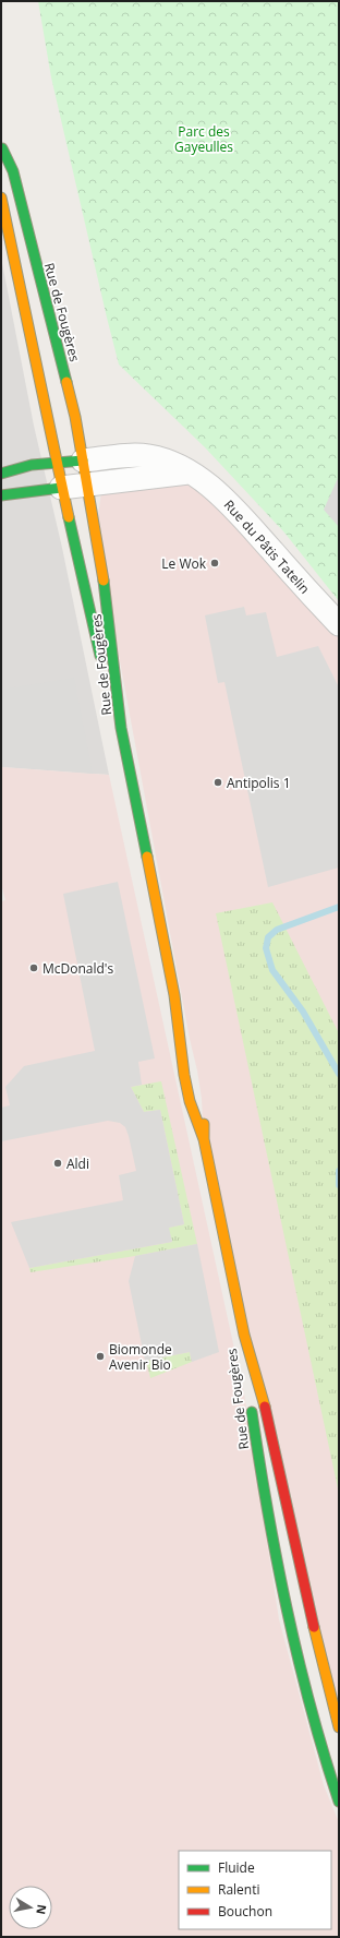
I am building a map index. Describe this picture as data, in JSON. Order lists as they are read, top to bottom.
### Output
{
  "streets": {
    "main road": ["Rue de Fougères"],
    "street": ["Rue du Pâtis Tatelin"]
  },
  "crossings": [
    ["Rue de Fougères", "Rue du Pâtis Tatelin"]
  ],
  "parks": ["Parc des Gayeulles"],
  "places": [
    "Le Wok",
    "Antipolis 1",
    "McDonald's",
    "Aldi",
    "Biomonde Avenir Bio"
  ],
  "legend": ["Fluide", "Ralenti", "Bouchon"],
  "north": "right"
}
